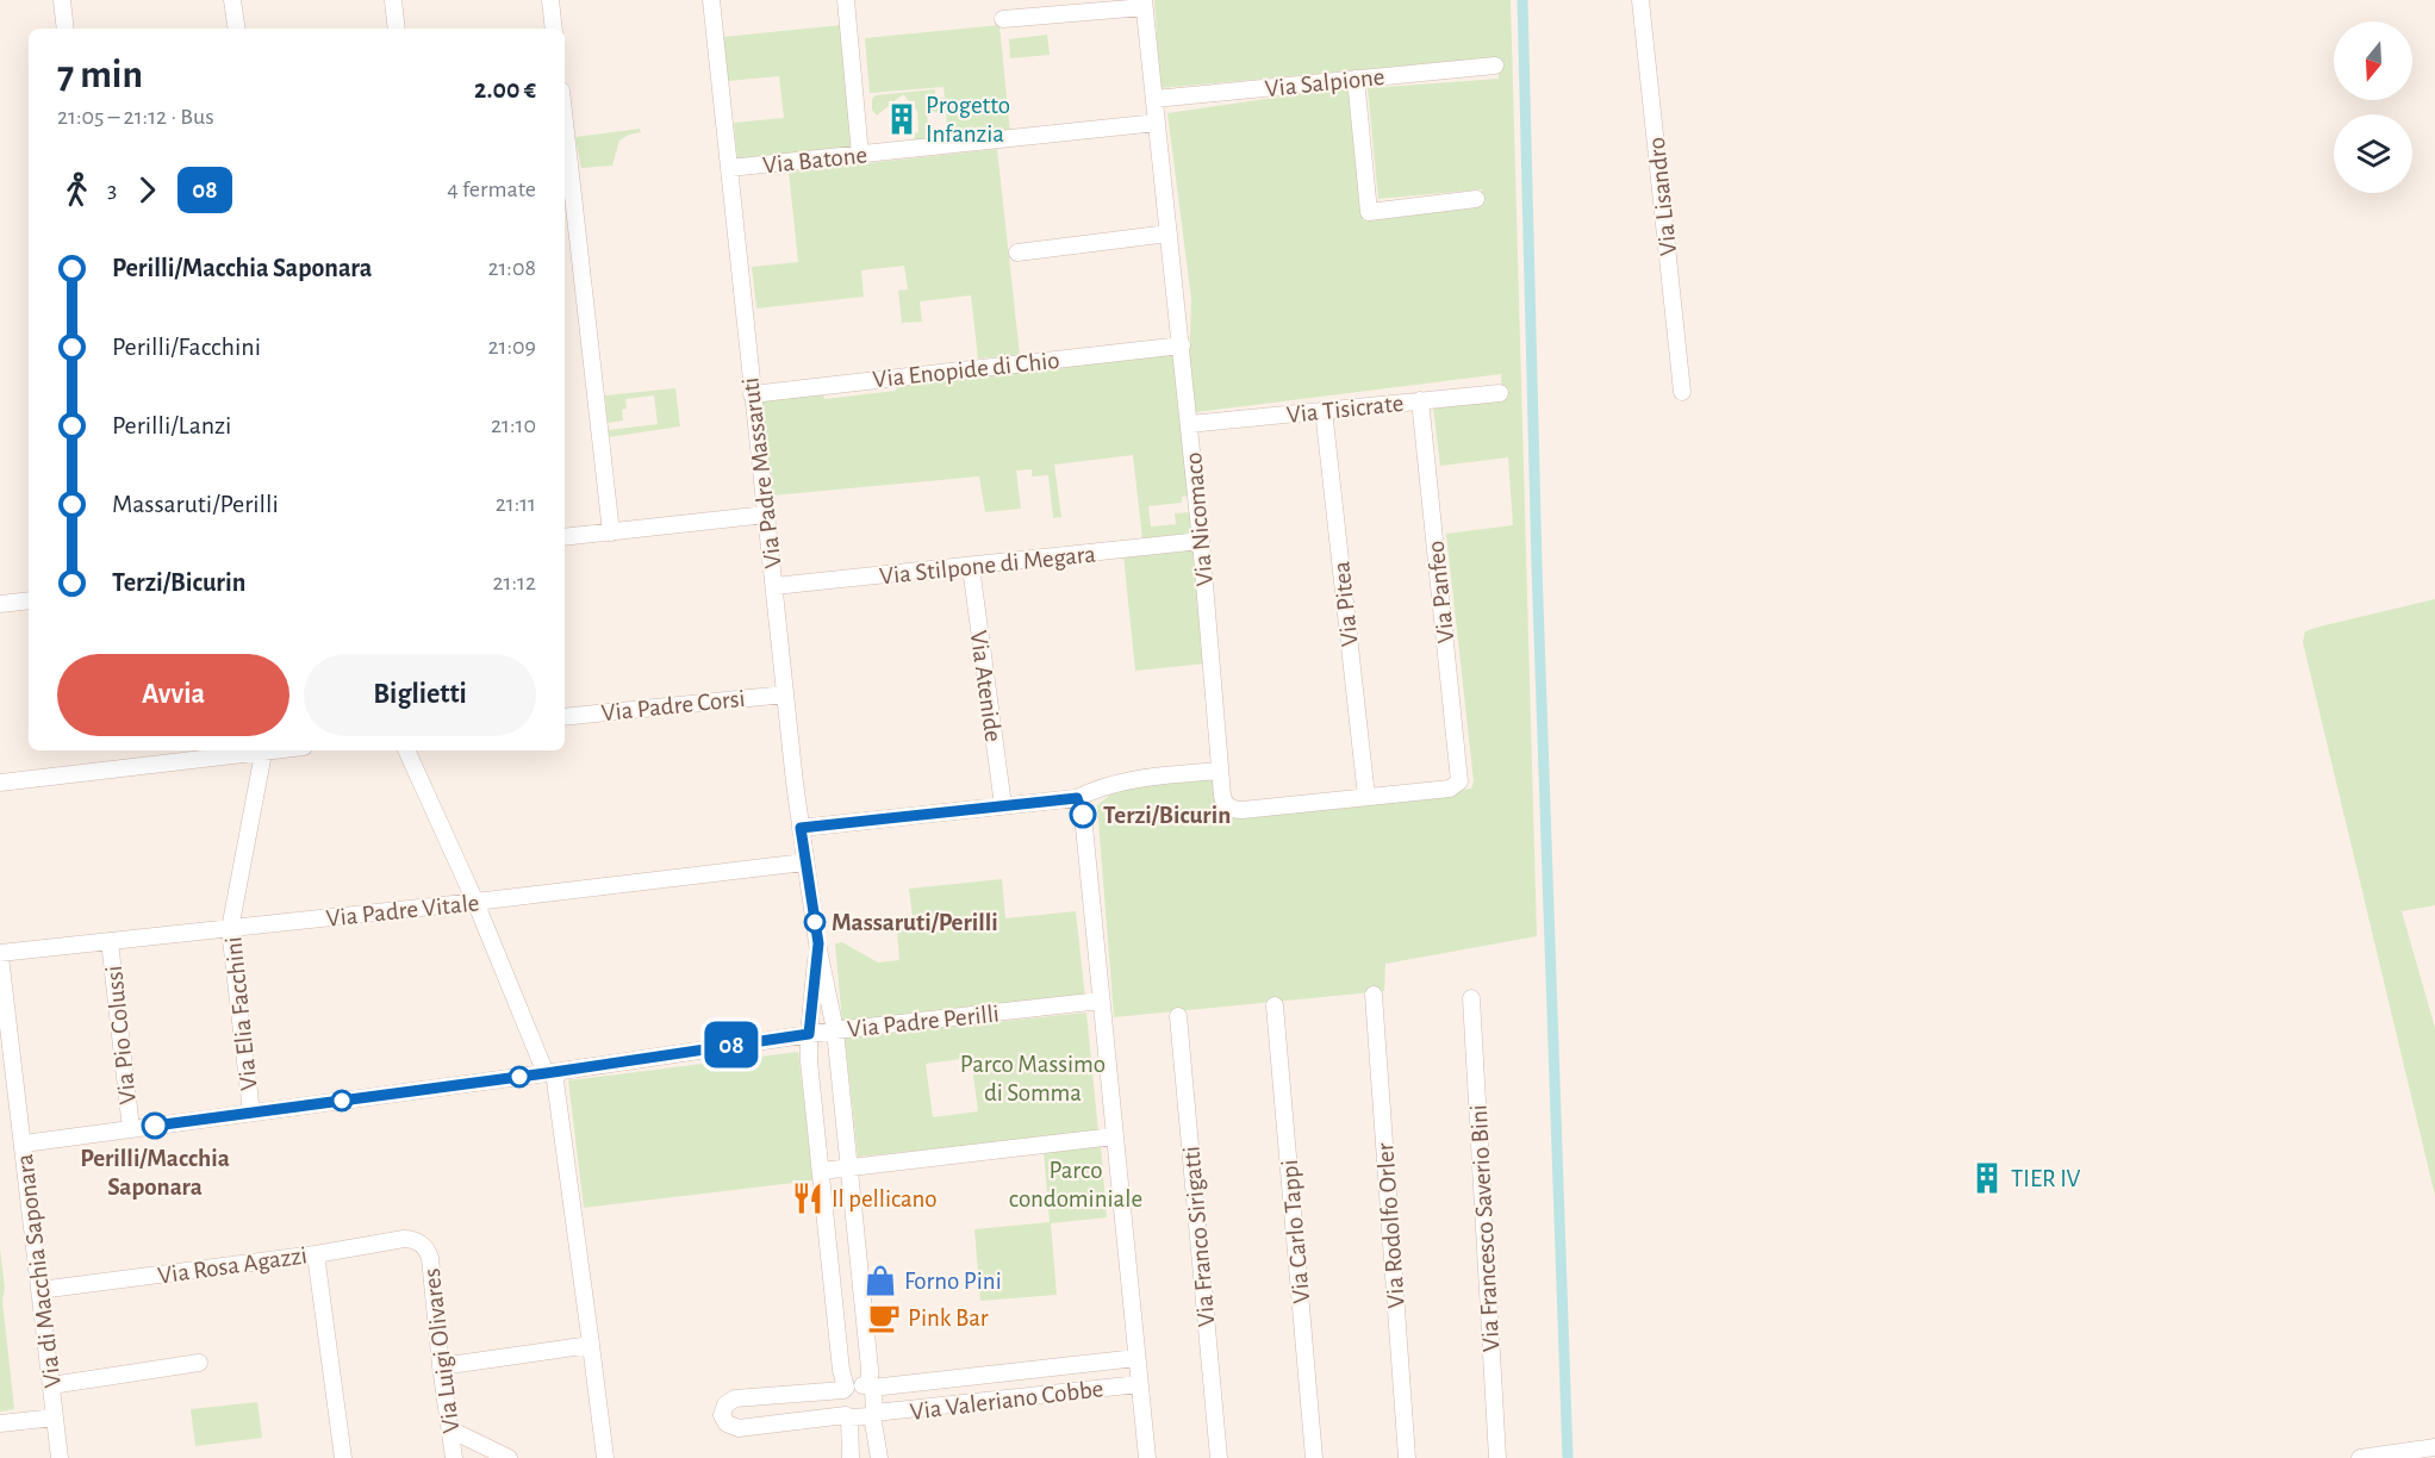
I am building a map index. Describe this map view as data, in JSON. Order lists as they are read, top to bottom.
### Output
{
  "streets": {
    "street": [
      "Via Salpione",
      "Via Batone",
      "Via Lisandro",
      "Via Enopide di Chio",
      "Via Tisicrate",
      "Via Padre Massaruti",
      "Via Nicomaco",
      "Via Stilpone di Megara",
      "Via Panfeo",
      "Via Pitea",
      "Via Atenide",
      "Via Padre Corsi",
      "Via Padre Vitale",
      "Via Elia Facchini",
      "Via Padre Perilli",
      "Via Pio Colussi",
      "Via Rodolfo Orler",
      "Via Francesco Saverio Bini",
      "Via Carlo Tappi",
      "Via Franco Sirigatti",
      "Via Rosa Agazzi",
      "Via di Macchia Saponara",
      "Via Luigi Olivares",
      "Via Valeriano Cobbe"
    ]
  },
  "crossings": [
    ["Via Salpione", "Via Nicomaco"],
    ["Via Batone", "Via Padre Massaruti"],
    ["Via Batone", "Via Nicomaco"],
    ["Via Enopide di Chio", "Via Padre Massaruti"],
    ["Via Enopide di Chio", "Via Nicomaco"],
    ["Via Tisicrate", "Via Nicomaco"],
    ["Via Tisicrate", "Via Panfeo"],
    ["Via Tisicrate", "Via Pitea"],
    ["Via Padre Massaruti", "Via Stilpone di Megara"],
    ["Via Padre Massaruti", "Via Padre Corsi"],
    ["Via Padre Massaruti", "Via Padre Vitale"],
    ["Via Padre Massaruti", "Via Padre Perilli"],
    ["Via Padre Massaruti", "Via Valeriano Cobbe"],
    ["Via Nicomaco", "Via Stilpone di Megara"],
    ["Via Nicomaco", "Via Panfeo"],
    ["Via Nicomaco", "Via Pitea"],
    ["Via Stilpone di Megara", "Via Atenide"],
    ["Via Padre Vitale", "Via Elia Facchini"],
    ["Via Padre Vitale", "Via Pio Colussi"],
    ["Via Padre Vitale", "Via di Macchia Saponara"],
    ["Via Elia Facchini", "Via Padre Perilli"],
    ["Via Padre Perilli", "Via Pio Colussi"],
    ["Via Padre Perilli", "Via di Macchia Saponara"],
    ["Via Rosa Agazzi", "Via di Macchia Saponara"],
    ["Via Rosa Agazzi", "Via Luigi Olivares"]
  ],
  "parks": ["Parco Massimo di Somma", "Parco condominiale"],
  "places": {
    "building": ["Progetto Infanzia", "TIER IV"],
    "other": ["Terzi/Bicurin", "Massaruti/Perilli", "Perilli/Macchia Saponara"],
    "restaurant": ["Il pellicano"],
    "shop": ["Forno Pini"],
    "cafe": ["Pink Bar"]
  },
  "lines": ["bus line 08"],
  "north": "bottom",
  "page": {
    "on_map": "08",
    "heading": ["7 min", "21:05 – 21:12 · Bus", "2.00 €"],
    "legs": ["3", "08", "4 fermate"],
    "list": [
      {
        "name": "Perilli/Macchia Saponara",
        "value": "21:08"
      },
      {
        "name": "Perilli/Facchini",
        "value": "21:09"
      },
      {
        "name": "Perilli/Lanzi",
        "value": "21:10"
      },
      {
        "name": "Massaruti/Perilli",
        "value": "21:11"
      },
      {
        "name": "Terzi/Bicurin",
        "value": "21:12"
      }
    ],
    "buttons": ["Avvia", "Biglietti"]
  }
}
